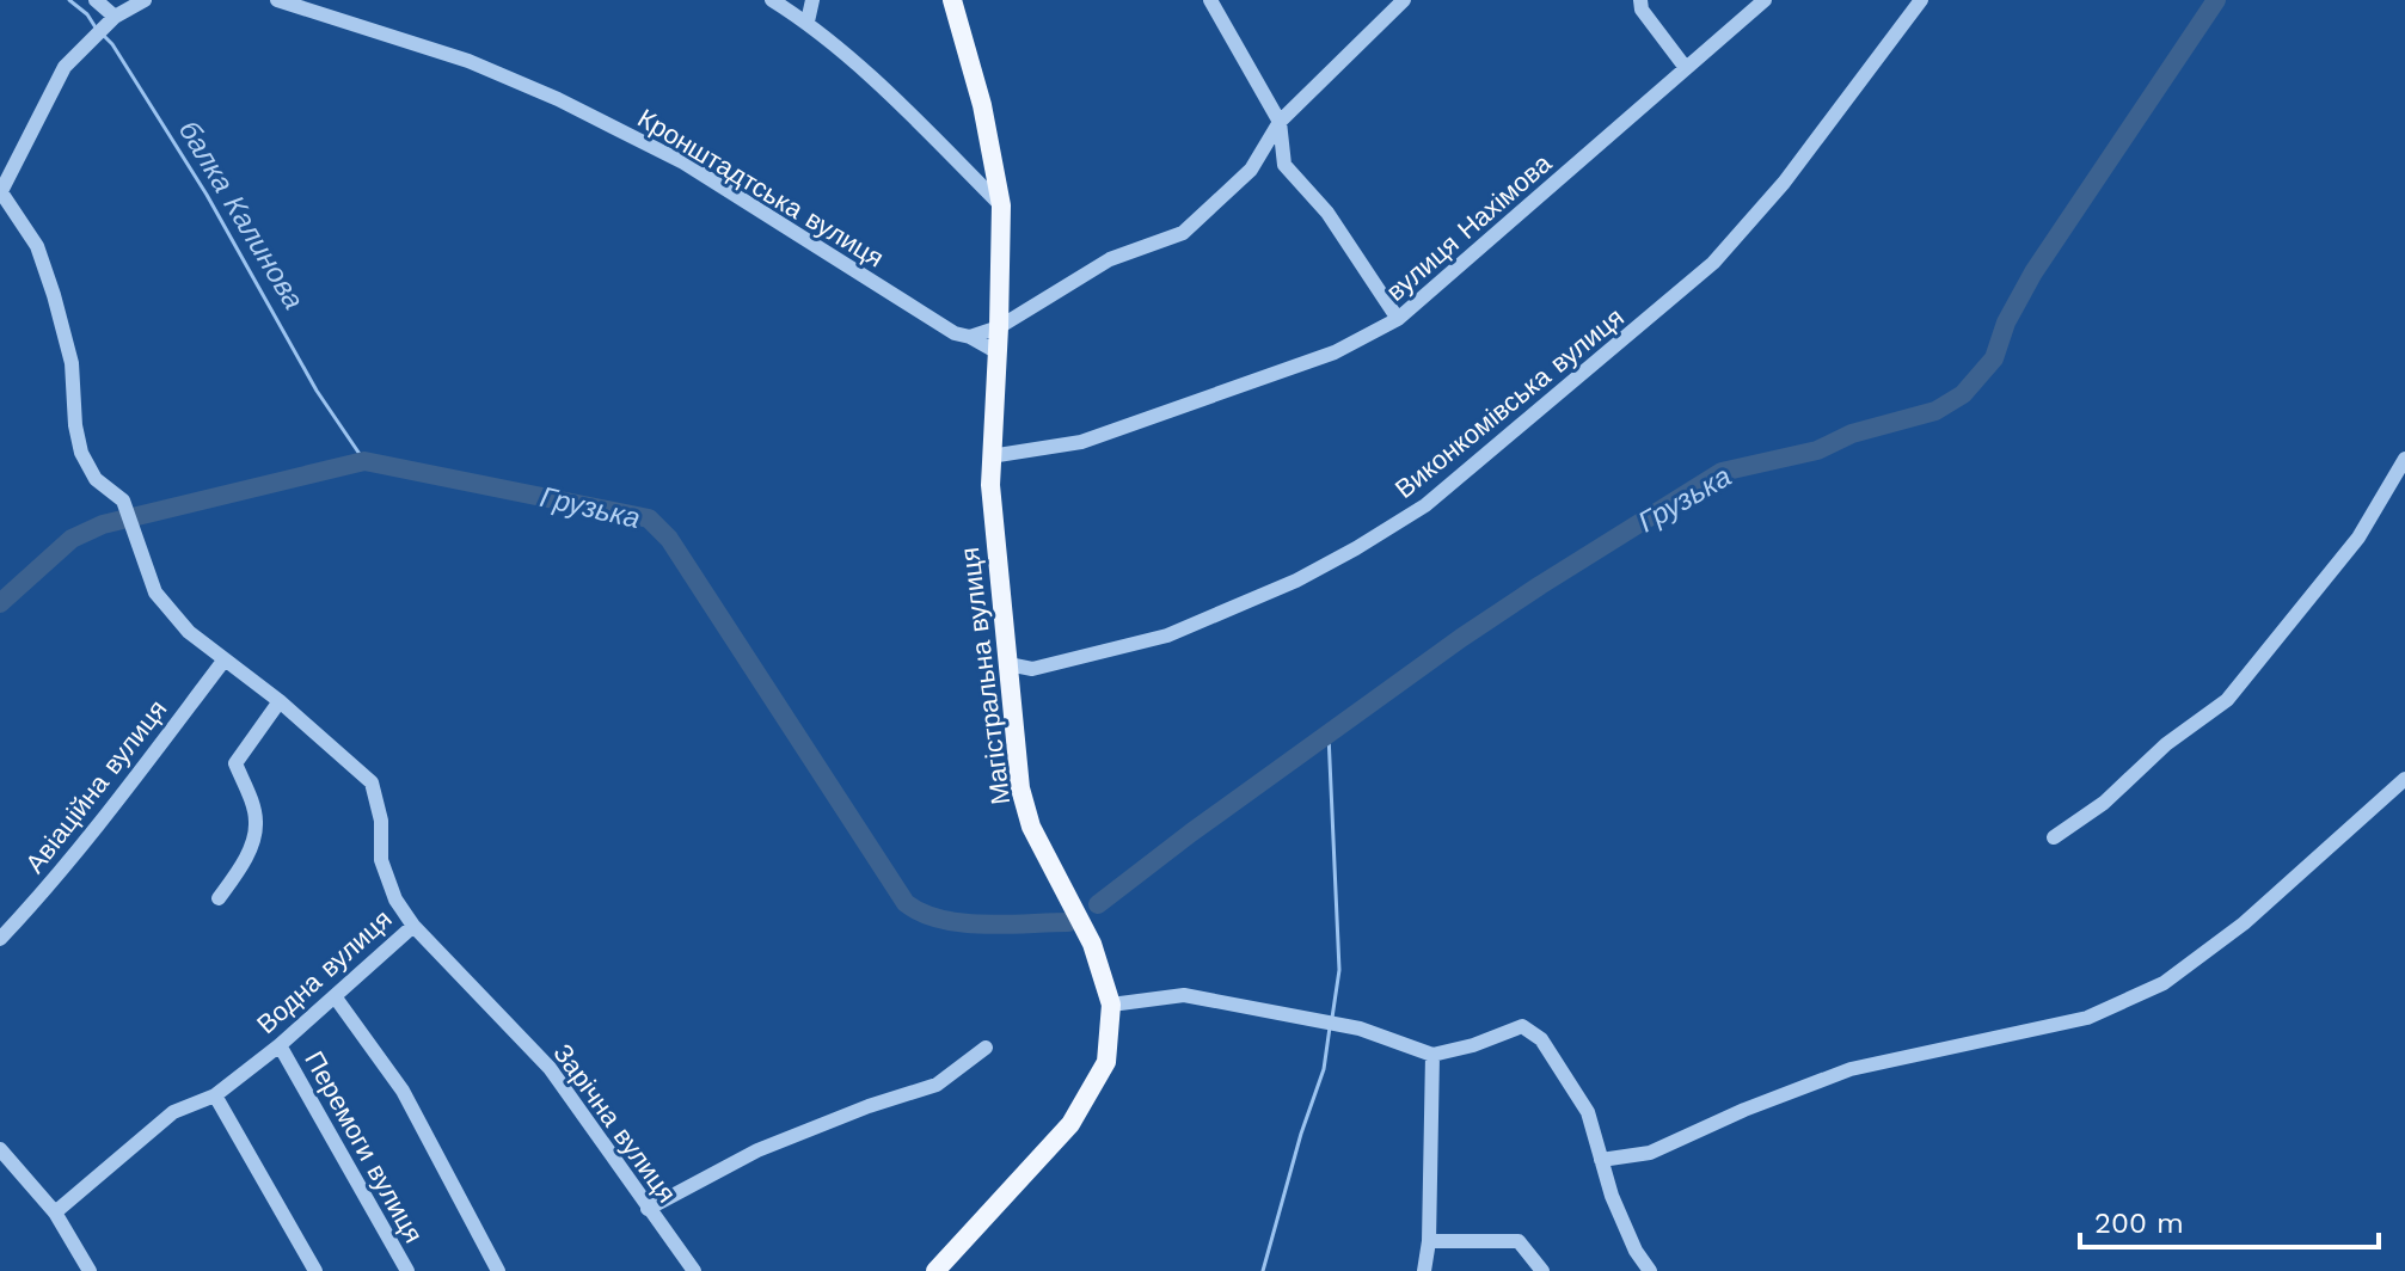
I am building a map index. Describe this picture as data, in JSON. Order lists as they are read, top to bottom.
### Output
{
  "streets": {
    "main road": ["Магістральна вулиця"],
    "street": [
      "Кронштадтська вулиця",
      "вулиця Нахімова",
      "Виконкомівська вулиця",
      "Авіаційна вулиця",
      "Водна вулиця",
      "Зарічна вулиця",
      "Перемоги вулиця"
    ]
  },
  "crossings": [
    ["Кронштадтська вулиця", "Магістральна вулиця"],
    ["вулиця Нахімова", "Магістральна вулиця"],
    ["Виконкомівська вулиця", "Магістральна вулиця"],
    ["Авіаційна вулиця", "Водна вулиця"],
    ["Водна вулиця", "Зарічна вулиця"],
    ["Водна вулиця", "Перемоги вулиця"]
  ],
  "water": ["балка Калинова", "Грузька"],
  "scale_bar": "200 m"
}
